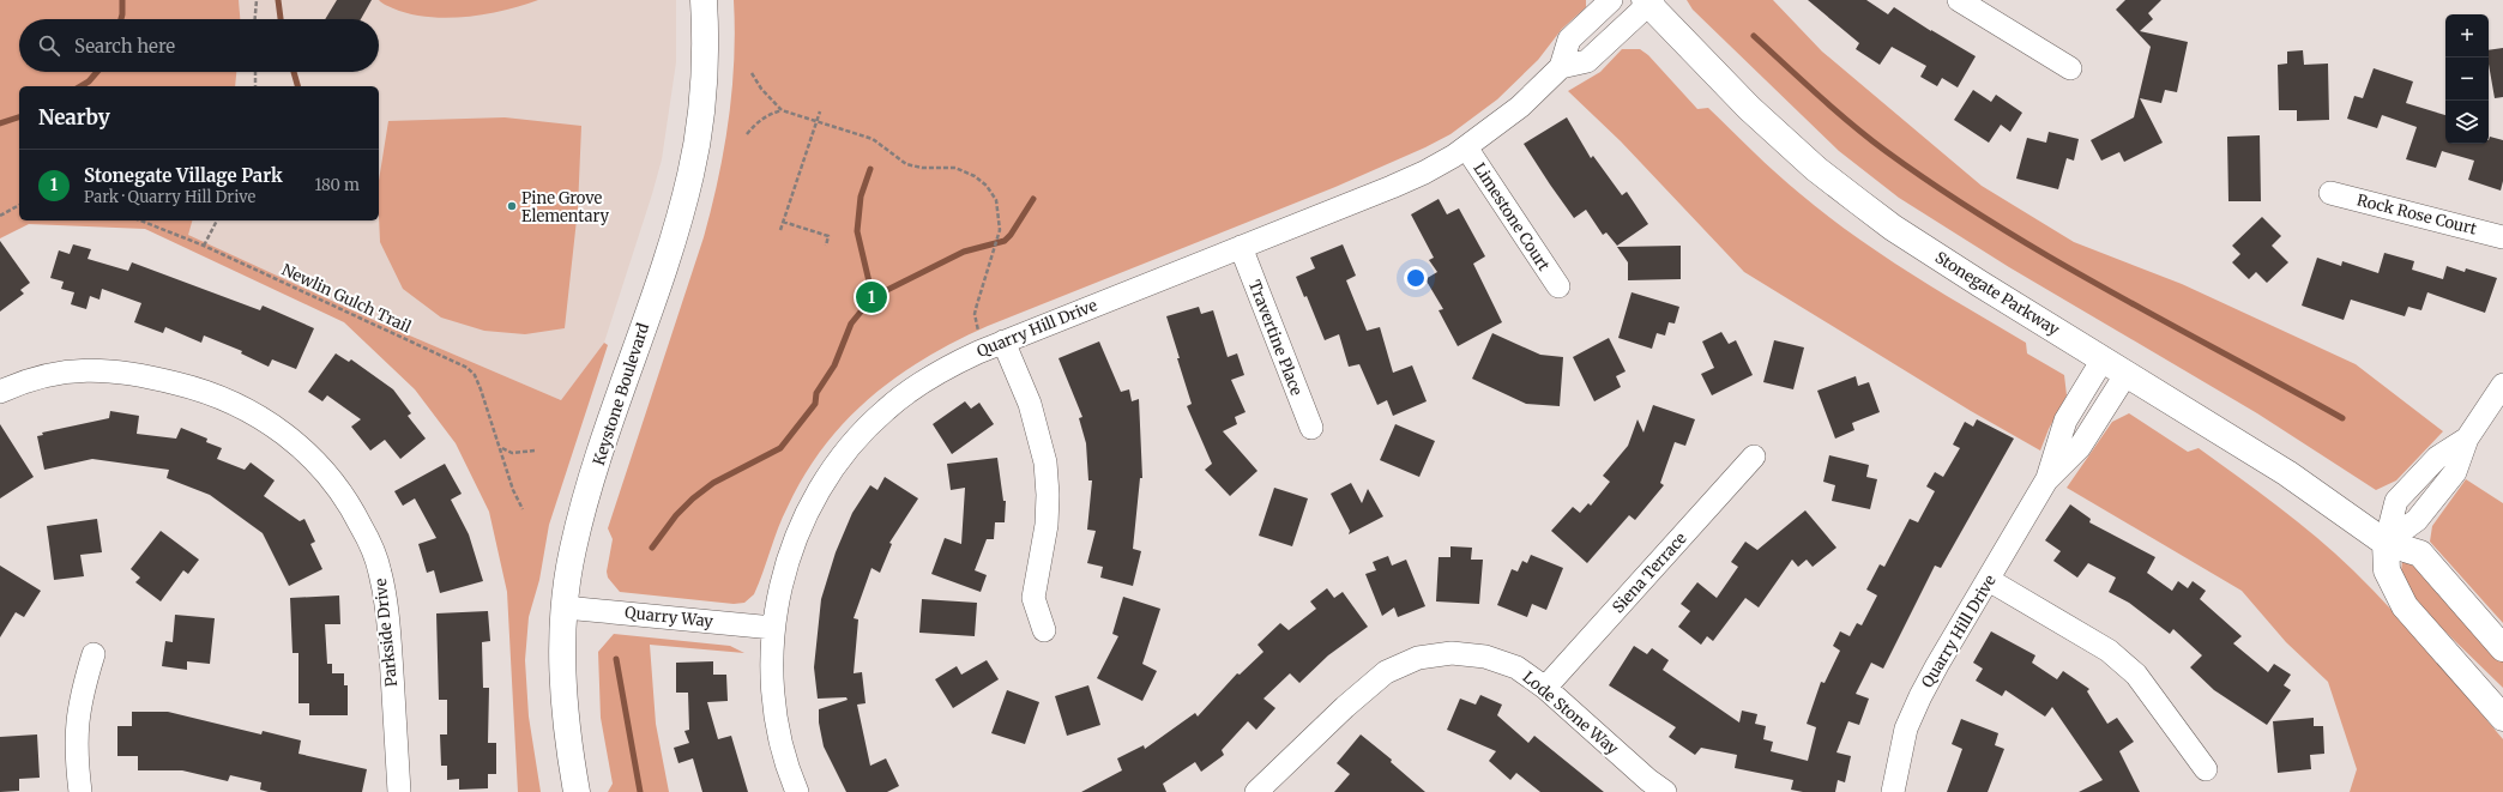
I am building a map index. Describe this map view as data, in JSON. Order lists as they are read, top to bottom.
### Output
{
  "streets": {
    "street": [
      "Rock Rose Court",
      "Limestone Court",
      "Stonegate Parkway",
      "Quarry Hill Drive",
      "Travertine Place",
      "Keystone Boulevard",
      "Siena Terrace",
      "Quarry Way",
      "Parkside Drive",
      "Lode Stone Way"
    ],
    "path": ["Newlin Gulch Trail"]
  },
  "crossings": [
    ["Limestone Court", "Quarry Hill Drive"],
    ["Stonegate Parkway", "Quarry Hill Drive"],
    ["Quarry Hill Drive", "Travertine Place"],
    ["Quarry Hill Drive", "Quarry Way"],
    ["Keystone Boulevard", "Quarry Way"],
    ["Siena Terrace", "Lode Stone Way"]
  ],
  "places": ["Pine Grove Elementary"],
  "page": {
    "map_buttons": ["+", "−"],
    "search": "Search here",
    "heading": "Nearby",
    "list": [
      {
        "mark": "1",
        "name": "Stonegate Village Park",
        "note": "Park · Quarry Hill Drive",
        "value": "180 m"
      }
    ],
    "pins": "1"
  }
}
